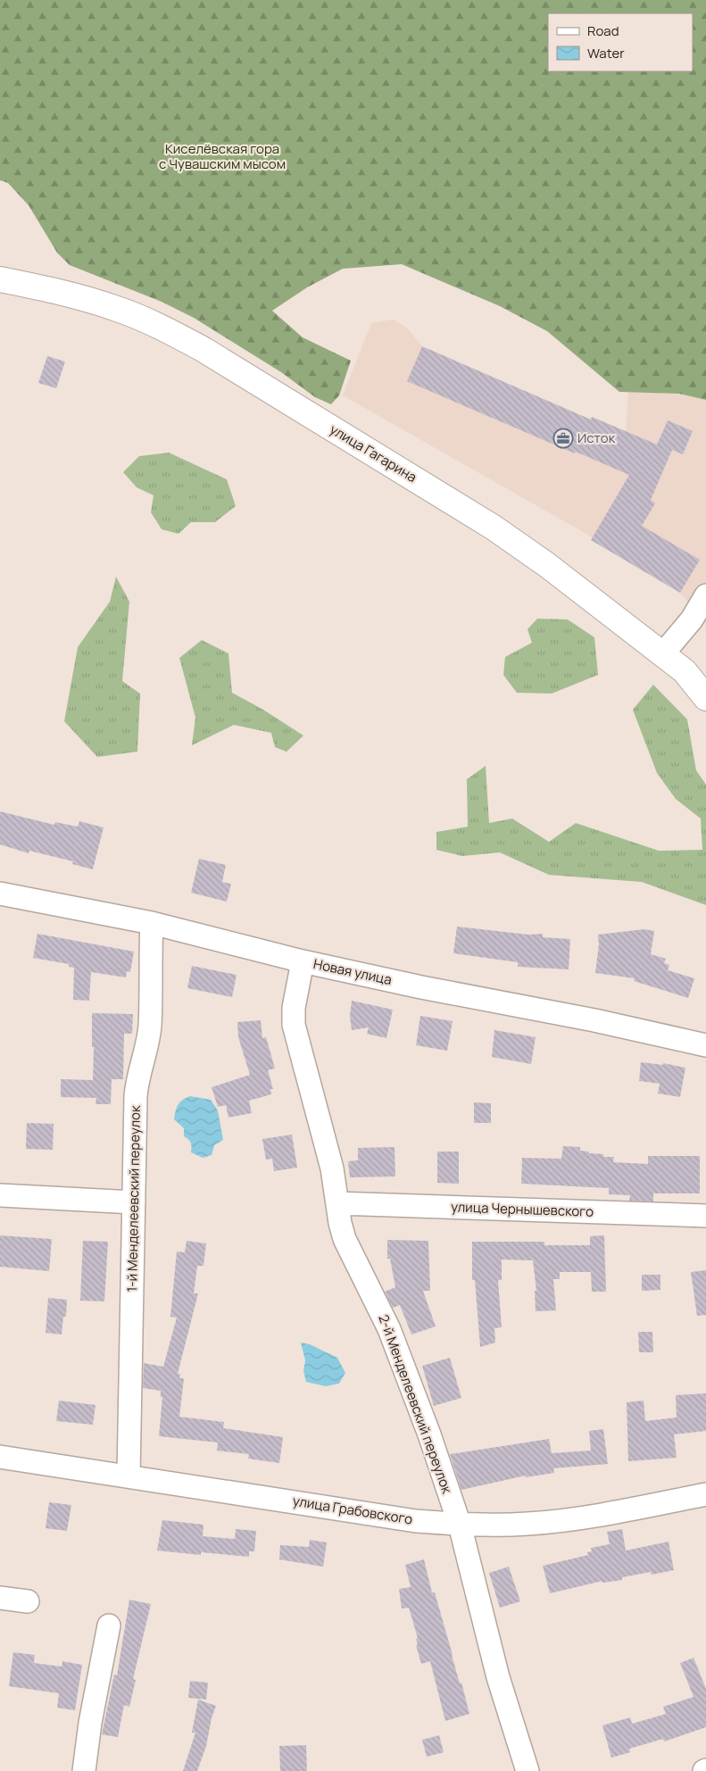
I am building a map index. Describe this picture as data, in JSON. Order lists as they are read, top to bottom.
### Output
{
  "streets": {
    "main road": ["улица Гагарина"],
    "street": [
      "Новая улица",
      "1-й Менделеевский переулок",
      "улица Чернышевского",
      "2-й Менделеевский переулок",
      "улица Грабовского"
    ]
  },
  "crossings": [
    ["Новая улица", "1-й Менделеевский переулок"],
    ["Новая улица", "2-й Менделеевский переулок"],
    ["1-й Менделеевский переулок", "улица Грабовского"],
    ["улица Чернышевского", "2-й Менделеевский переулок"],
    ["2-й Менделеевский переулок", "улица Грабовского"]
  ],
  "parks": ["Киселёвская гора с Чувашским мысом"],
  "places": {
    "office": ["Исток"]
  },
  "legend": ["Road", "Water"]
}
